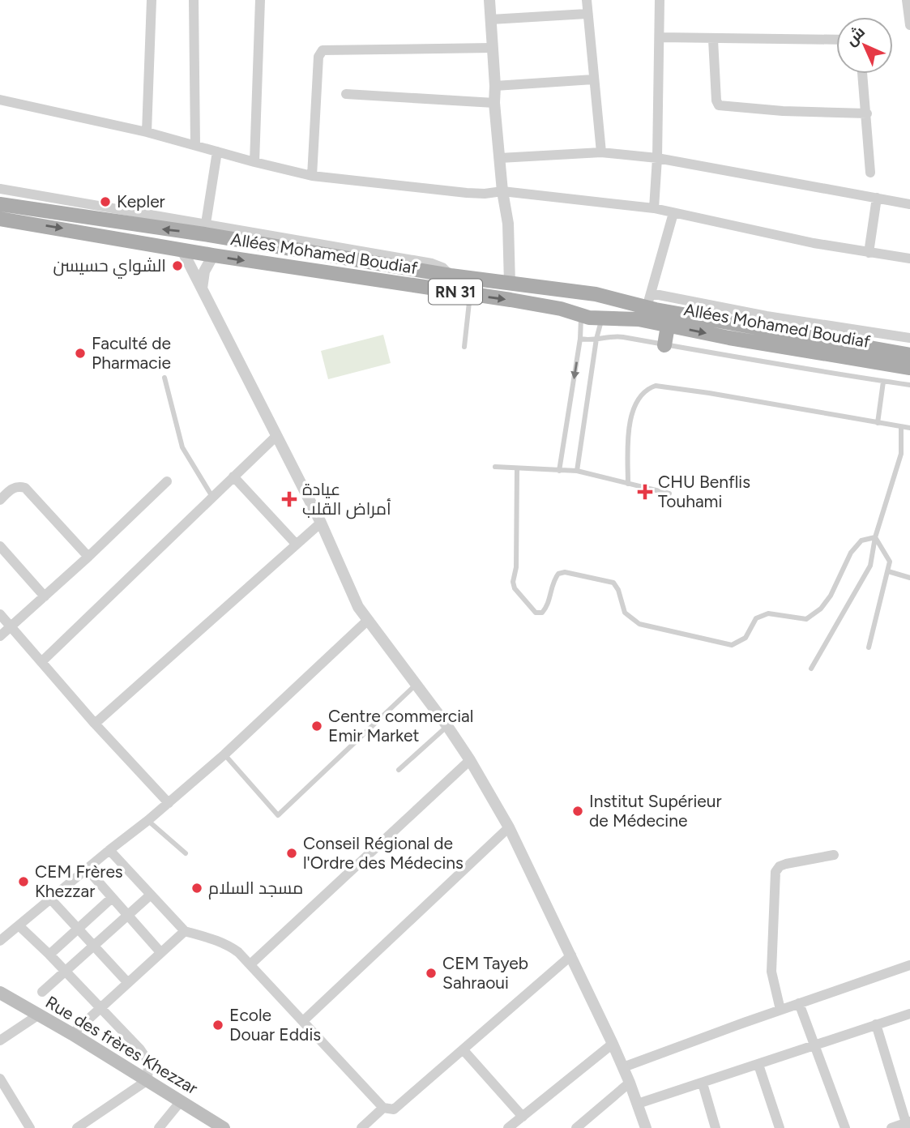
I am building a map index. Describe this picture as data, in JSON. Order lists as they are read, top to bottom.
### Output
{
  "streets": {
    "main road": ["Allées Mohamed Boudiaf", "RN 31", "Rue des frères Khezzar"]
  },
  "places": {
    "other": [
      "Kepler",
      "الشواي حسيسن",
      "Faculté de Pharmacie",
      "Centre commercial Emir Market",
      "Institut Supérieur de Médecine",
      "Conseil Régional de l'Ordre des Médecins",
      "CEM Frères Khezzar",
      "مسجد السلام",
      "CEM Tayeb Sahraoui",
      "Ecole Douar Eddis"
    ],
    "health": ["CHU Benflis Touhami", "عيادة أمراض القلب"]
  },
  "north": "top left"
}
